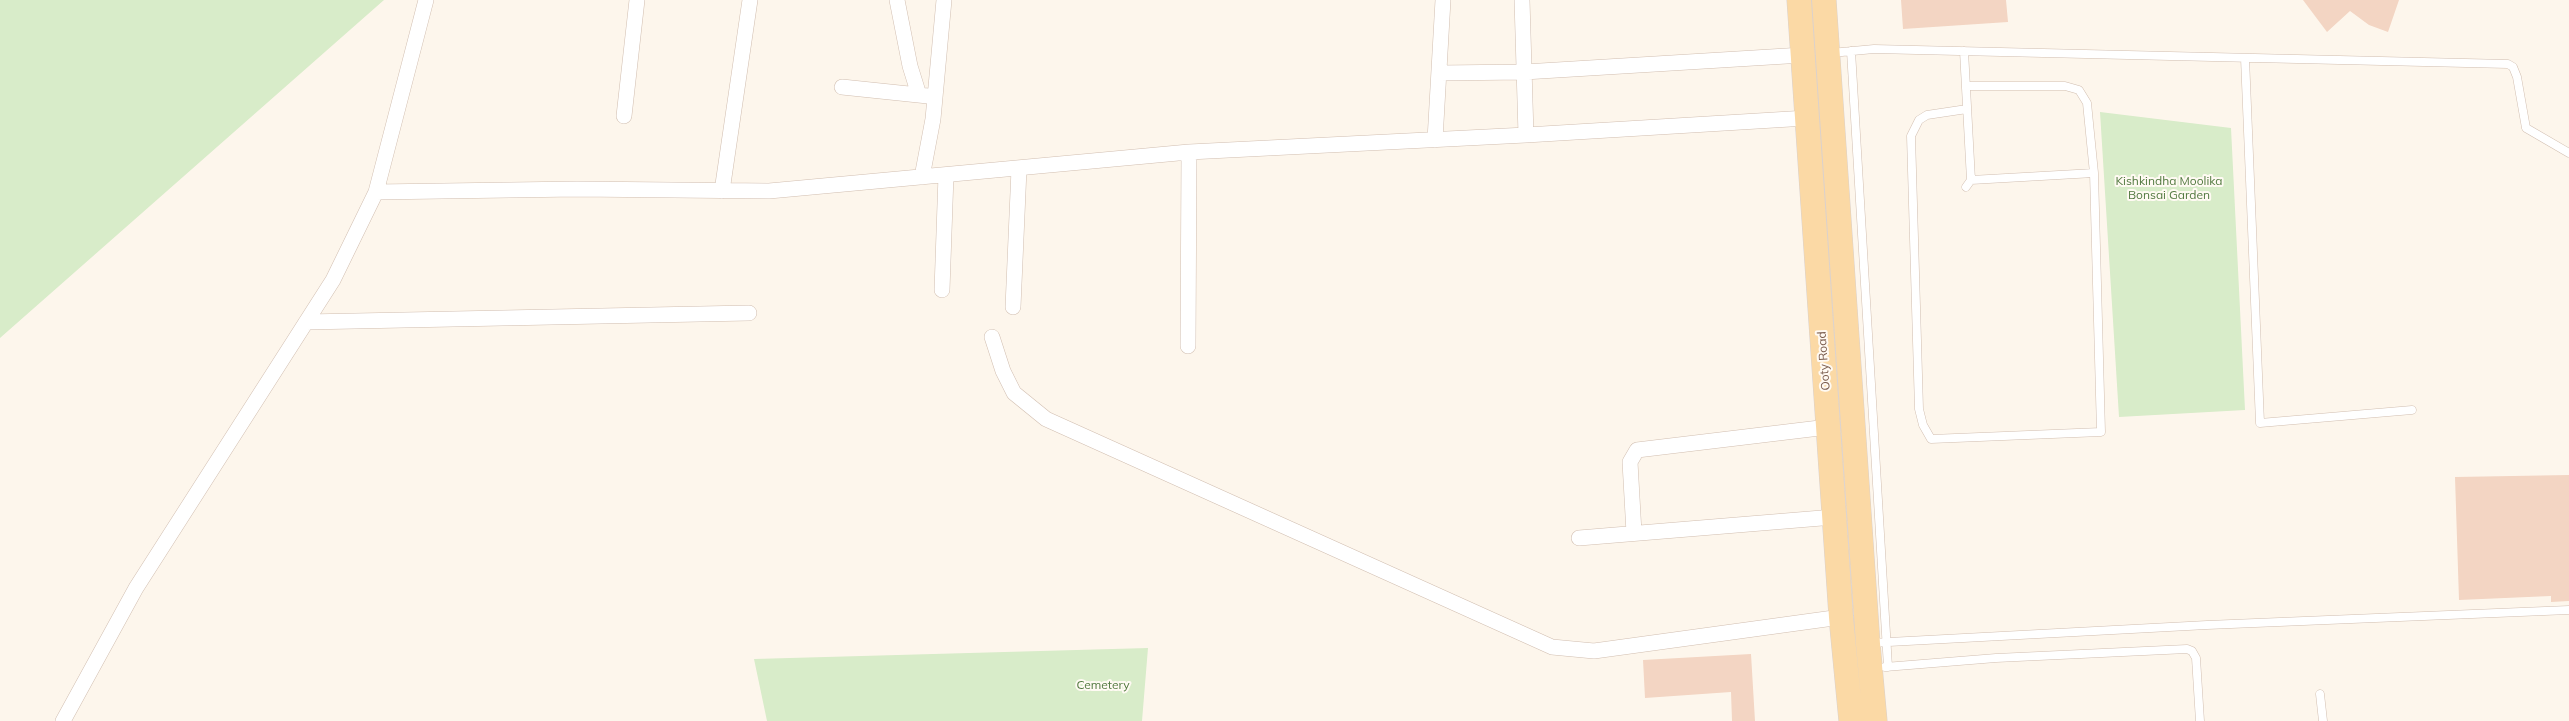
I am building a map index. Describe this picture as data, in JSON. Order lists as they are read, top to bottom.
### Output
{
  "streets": {
    "main road": ["Ooty Road"]
  },
  "parks": ["Kishkindha Moolika Bonsai Garden", "Cemetery"]
}
